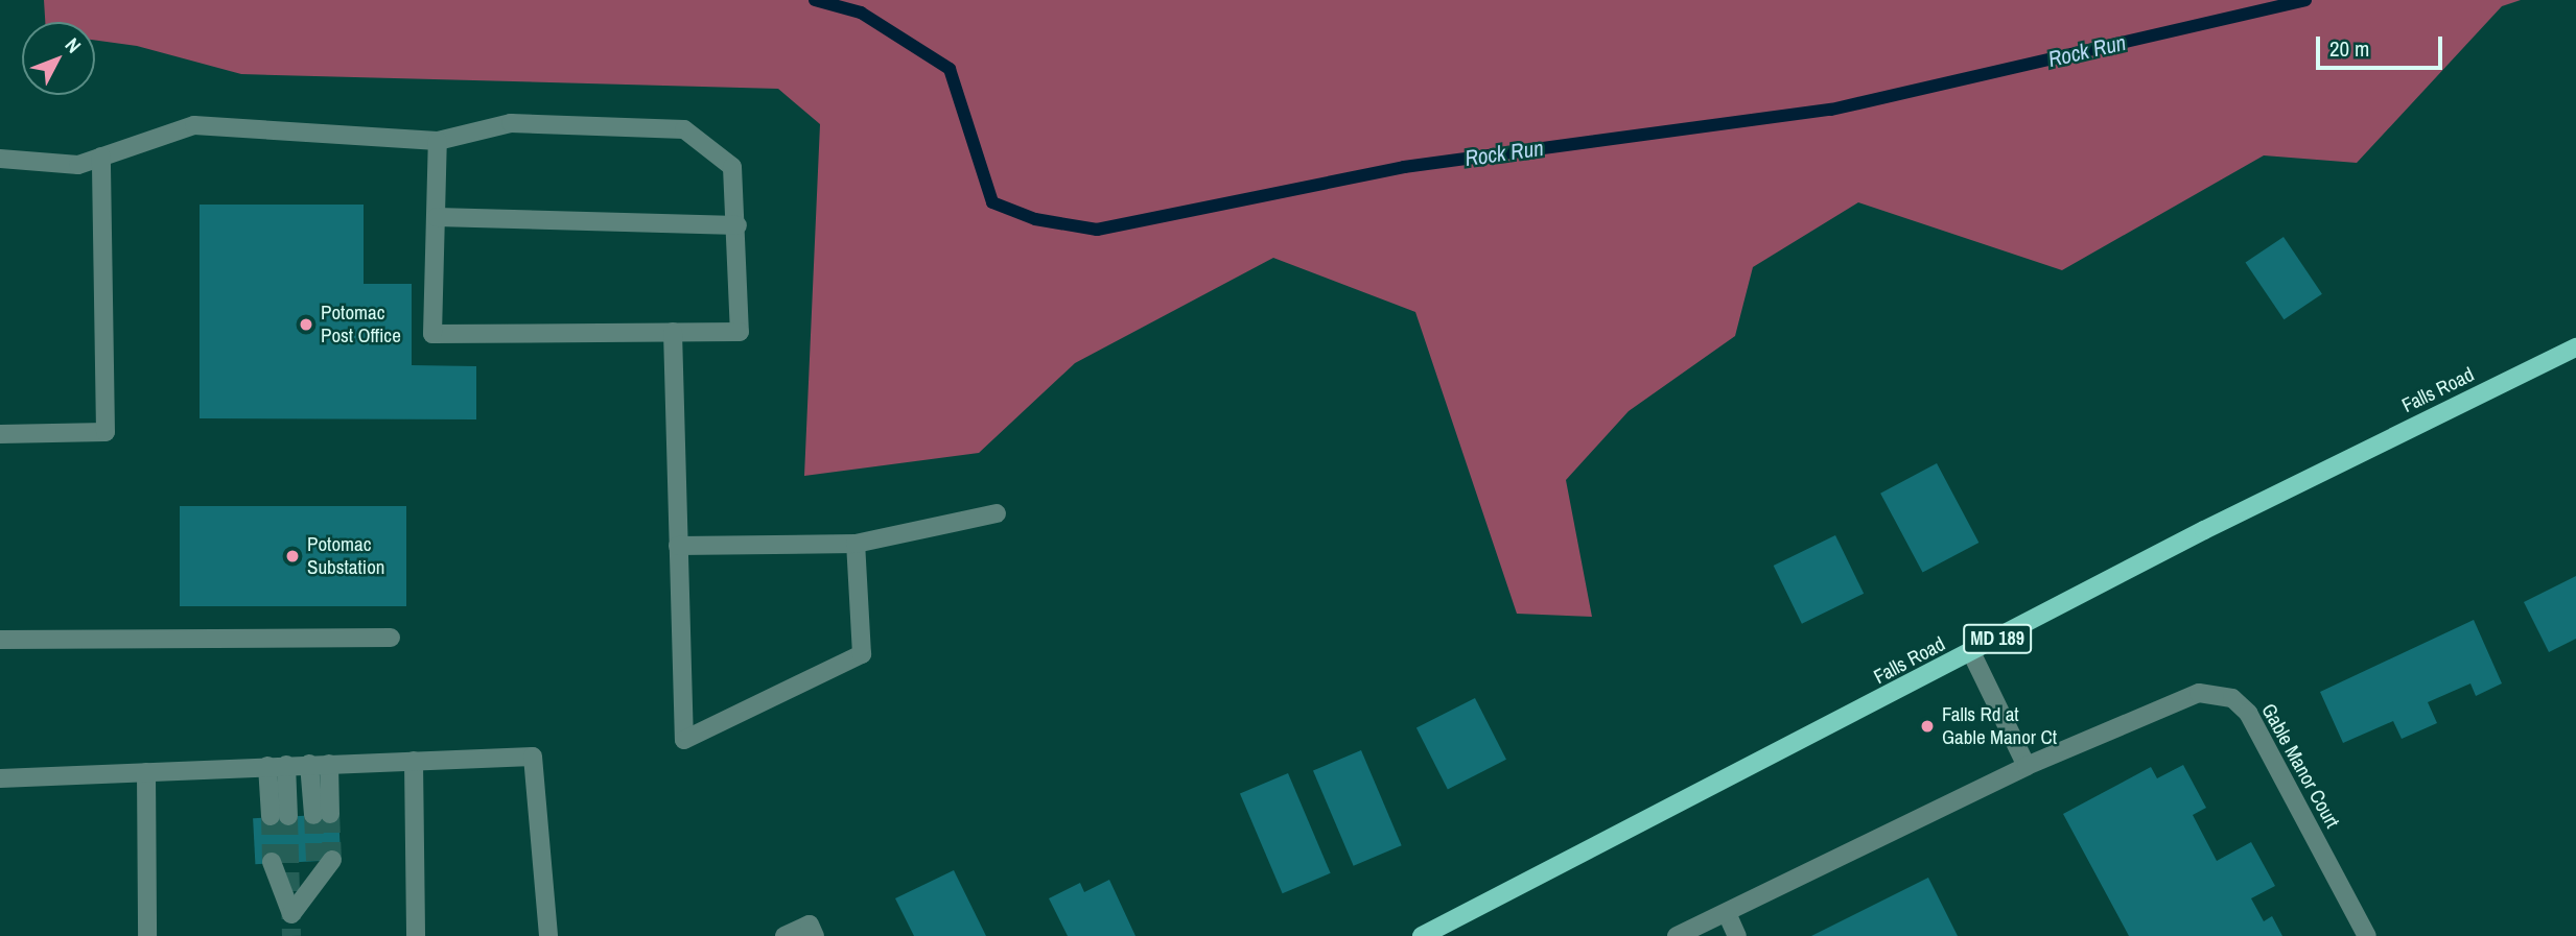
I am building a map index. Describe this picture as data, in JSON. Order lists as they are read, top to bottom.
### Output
{
  "streets": {
    "main road": ["Falls Road", "MD 189"],
    "lane": ["Gable Manor Court"]
  },
  "water": ["Rock Run"],
  "places": ["Potomac Post Office", "Potomac Substation", "Falls Rd at Gable Manor Ct"],
  "scale_bar": "20 m",
  "north": "top right"
}
